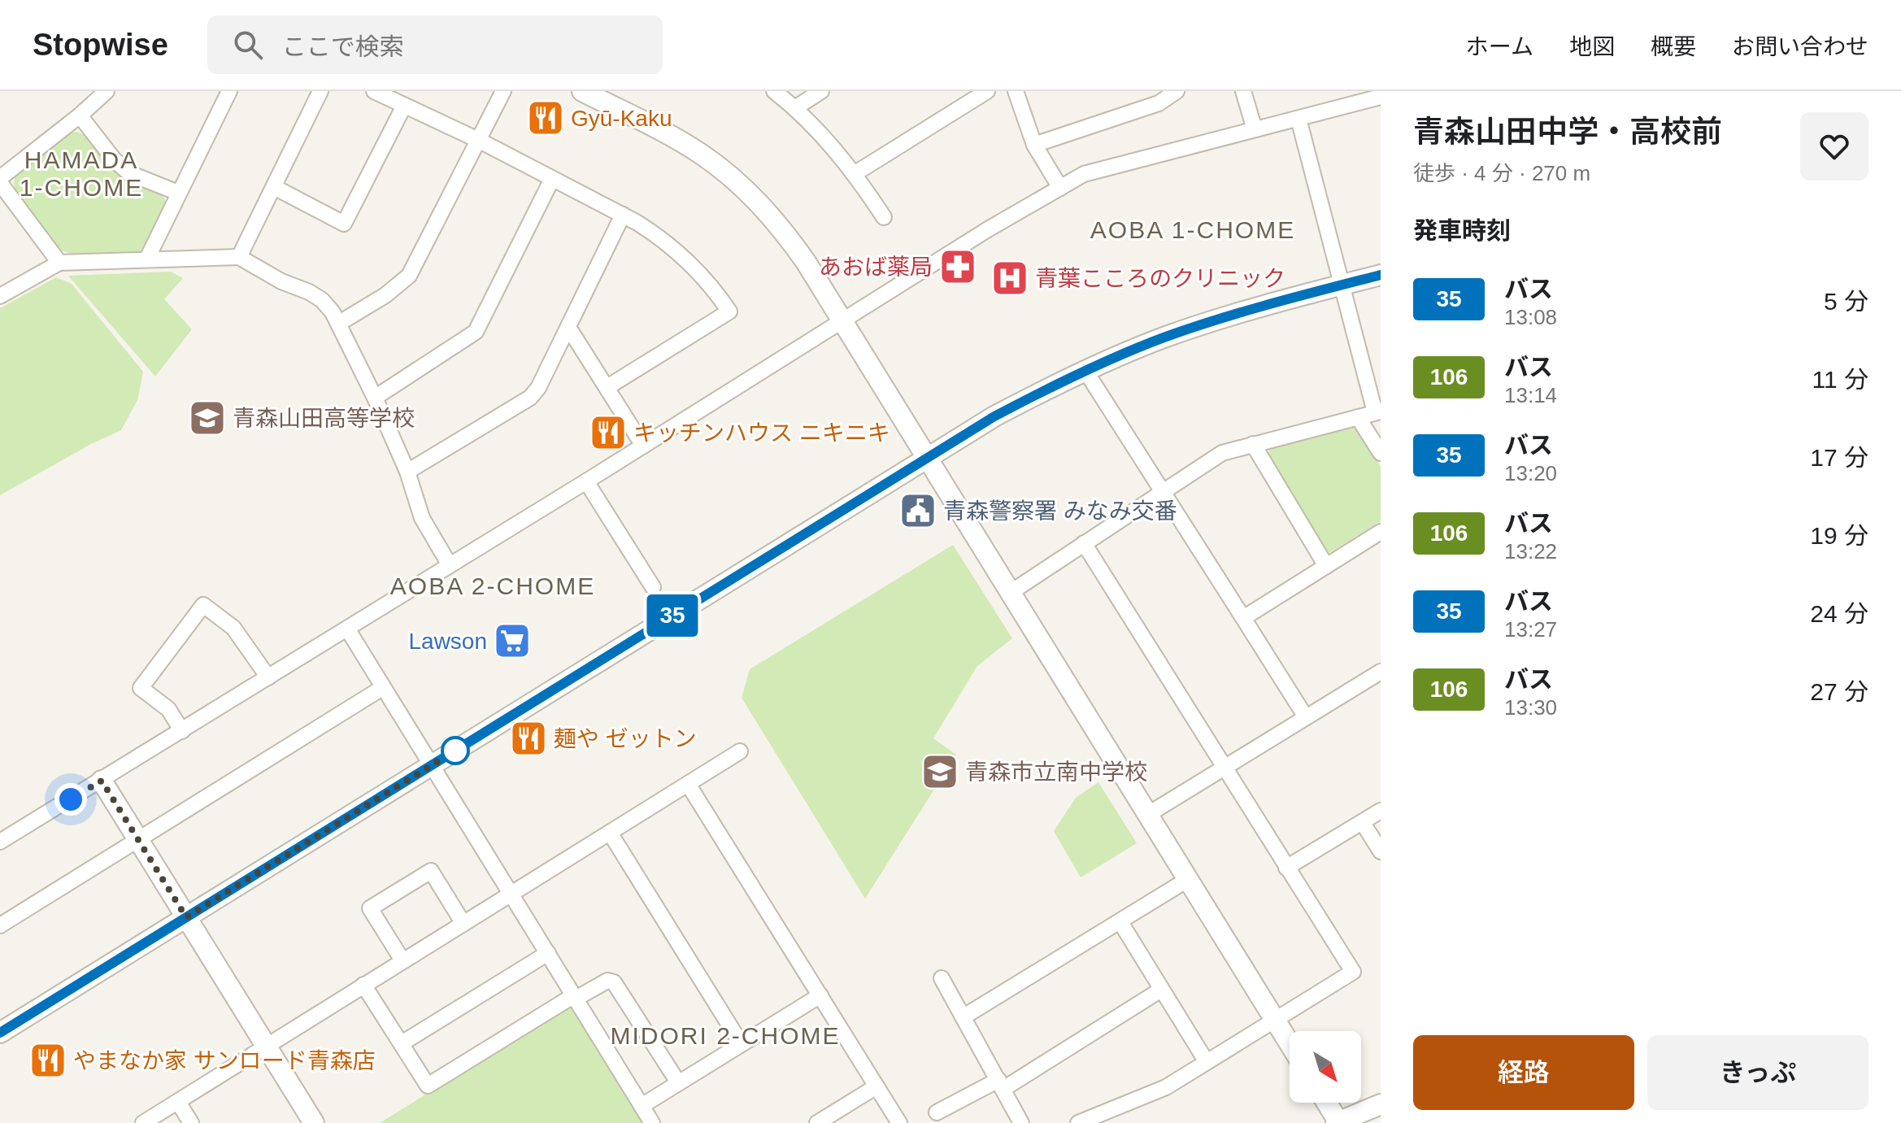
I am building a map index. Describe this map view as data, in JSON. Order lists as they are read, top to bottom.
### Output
{
  "districts": [
    "HAMADA 1-CHOME",
    "AOBA 1-CHOME",
    "AOBA 2-CHOME",
    "MIDORI 2-CHOME"
  ],
  "places": {
    "restaurant": [
      "Gyū-Kaku",
      "キッチンハウス ニキニキ",
      "麺や ゼットン",
      "やまなか家 サンロード青森店"
    ],
    "pharmacy": ["あおば薬局"],
    "hospital": ["青葉こころのクリニック"],
    "school or university": ["青森山田高等学校", "青森市立南中学校"],
    "public building": ["青森警察署 みなみ交番"],
    "supermarket": ["Lawson"]
  },
  "lines": ["bus line 35"],
  "north": "bottom right",
  "page": {
    "header": "Stopwise",
    "search": "ここで検索",
    "nav": [
      "ホーム",
      "地図",
      "概要",
      "お問い合わせ"
    ],
    "on_map": "35",
    "heading": [
      ["青森山田中学・高校前", "徒歩 · 4 分 · 270 m"],
      "発車時刻"
    ],
    "list": [
      {
        "mark": "35",
        "name": "バス",
        "note": "13:08",
        "value": "5 分"
      },
      {
        "mark": "106",
        "name": "バス",
        "note": "13:14",
        "value": "11 分"
      },
      {
        "mark": "35",
        "name": "バス",
        "note": "13:20",
        "value": "17 分"
      },
      {
        "mark": "106",
        "name": "バス",
        "note": "13:22",
        "value": "19 分"
      },
      {
        "mark": "35",
        "name": "バス",
        "note": "13:27",
        "value": "24 分"
      },
      {
        "mark": "106",
        "name": "バス",
        "note": "13:30",
        "value": "27 分"
      }
    ],
    "buttons": ["経路", "きっぷ"]
  }
}
